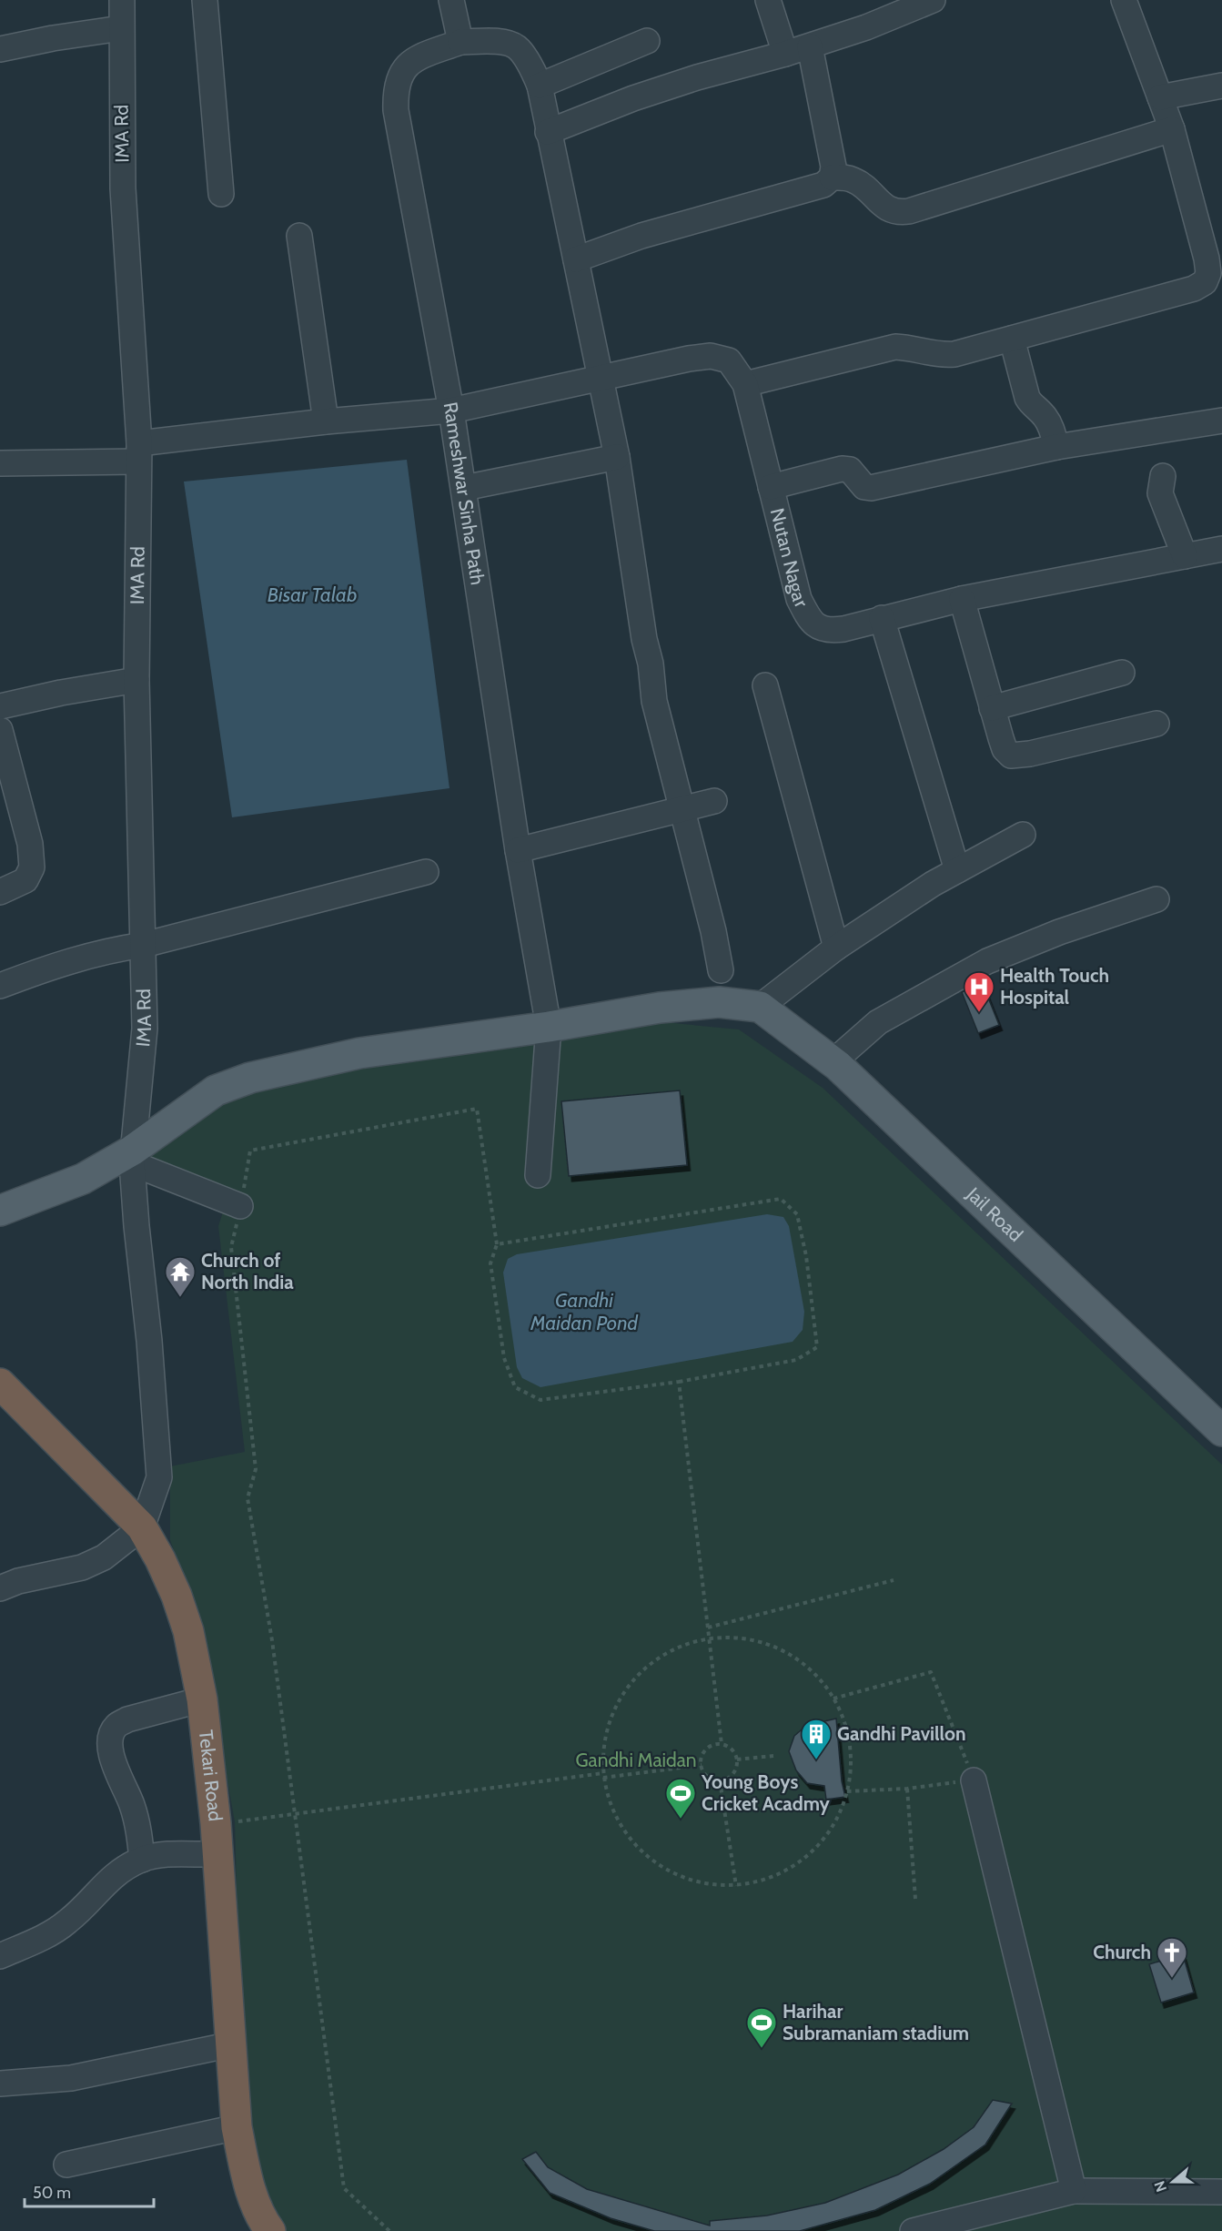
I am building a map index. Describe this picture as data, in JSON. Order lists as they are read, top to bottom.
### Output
{
  "streets": {
    "highway": ["Tekari Road"],
    "main road": ["Jail Road"],
    "street": ["IMA Rd", "Rameshwar Sinha Path", "Nutan Nagar"]
  },
  "crossings": [
    ["IMA Rd", "Nutan Nagar"],
    ["IMA Rd", "Tekari Road"],
    ["Rameshwar Sinha Path", "Nutan Nagar"]
  ],
  "water": ["Bisar Talab", "Gandhi Maidan Pond"],
  "parks": ["Gandhi Maidan"],
  "places": {
    "hospital": ["Health Touch Hospital"],
    "temple": ["Church of North India"],
    "building": ["Gandhi Pavillon"],
    "sports": ["Young Boys Cricket Acadmy", "Harihar Subramaniam stadium"],
    "church": ["Church"]
  },
  "scale_bar": "50 m",
  "north": "left"
}
